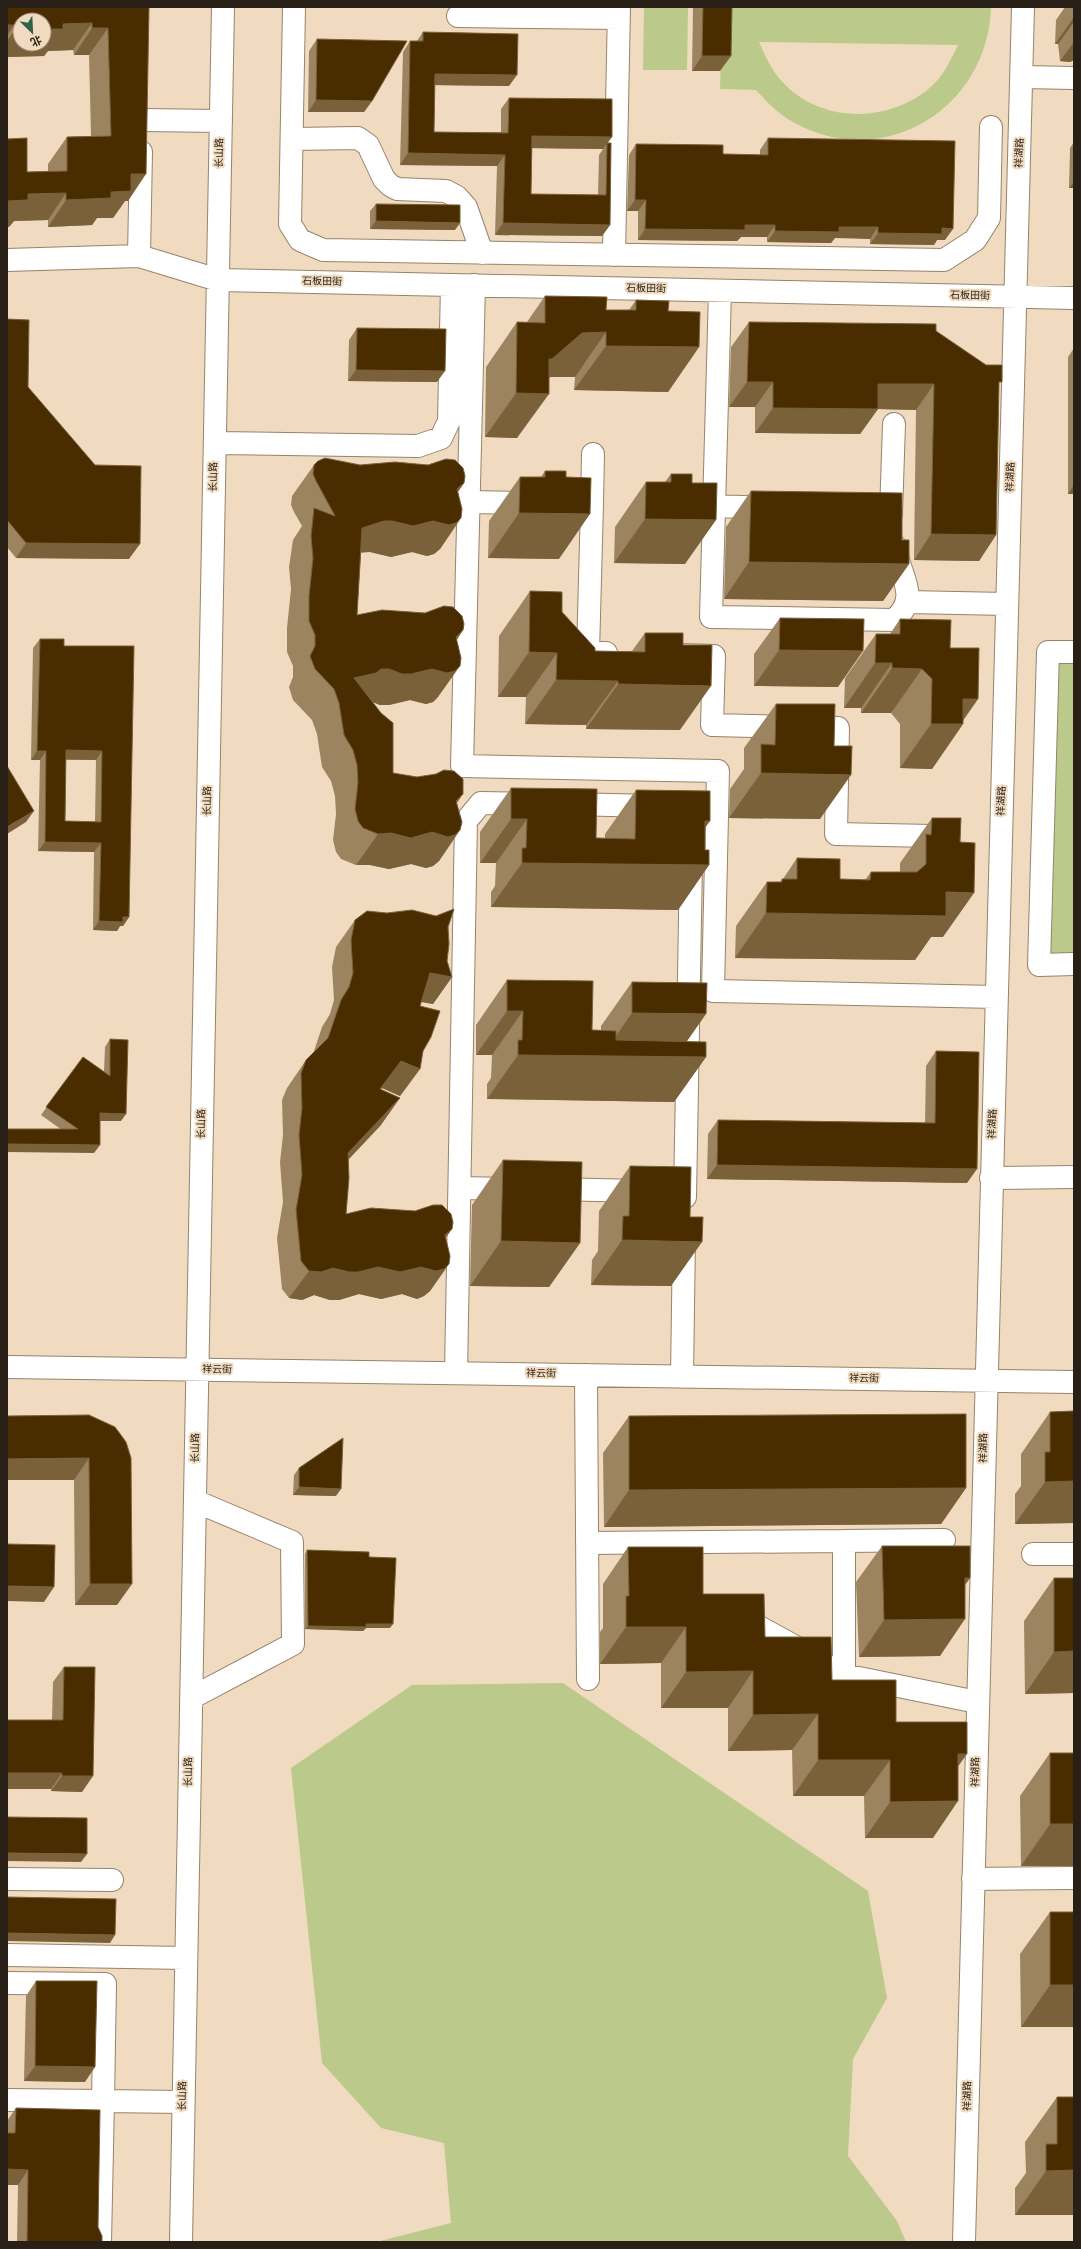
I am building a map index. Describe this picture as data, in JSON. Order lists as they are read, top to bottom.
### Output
{
  "streets": {
    "street": [
      "长山路",
      "祥湖路",
      "石板田街",
      "祥云街"
    ]
  },
  "crossings": [
    ["长山路", "石板田街"],
    ["长山路", "祥云街"],
    ["祥湖路", "石板田街"],
    ["祥湖路", "祥云街"]
  ],
  "north": "bottom right"
}
